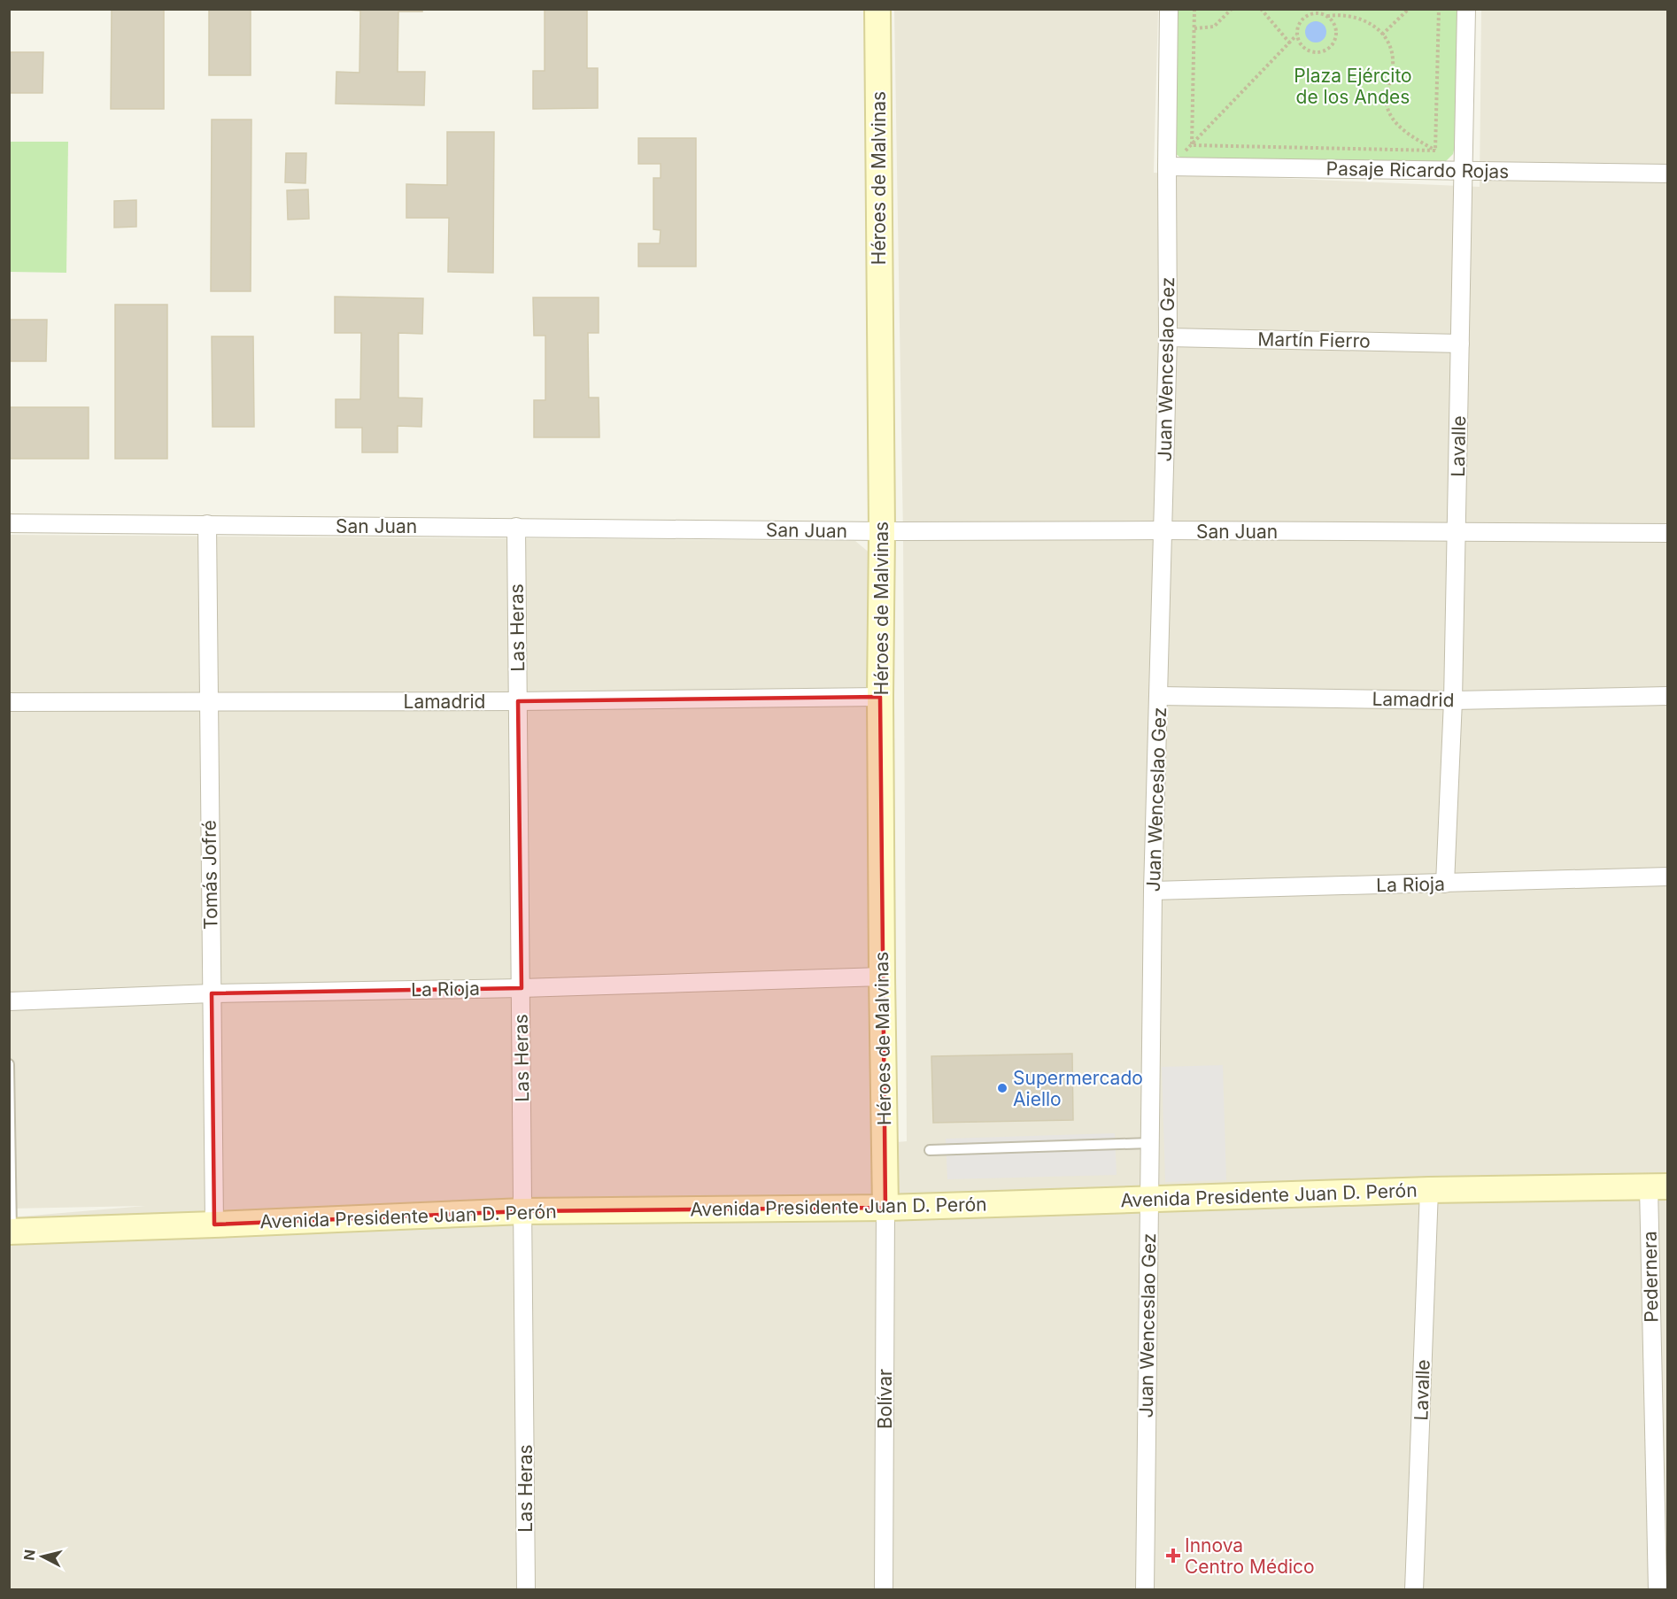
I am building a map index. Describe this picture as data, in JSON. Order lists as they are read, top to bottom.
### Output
{
  "streets": {
    "main road": ["Héroes de Malvinas", "Avenida Presidente Juan D. Perón"],
    "street": [
      "Pasaje Ricardo Rojas",
      "Martín Fierro",
      "Juan Wenceslao Gez",
      "Lavalle",
      "San Juan",
      "Las Heras",
      "Lamadrid",
      "Tomás Jofré",
      "La Rioja",
      "Pedernera",
      "Bolívar"
    ]
  },
  "crossings": [
    ["Pasaje Ricardo Rojas", "Juan Wenceslao Gez"],
    ["Pasaje Ricardo Rojas", "Lavalle"],
    ["Héroes de Malvinas", "San Juan"],
    ["Héroes de Malvinas", "Lamadrid"],
    ["Héroes de Malvinas", "La Rioja"],
    ["Héroes de Malvinas", "Avenida Presidente Juan D. Perón"],
    ["Héroes de Malvinas", "Bolívar"],
    ["Martín Fierro", "Juan Wenceslao Gez"],
    ["Martín Fierro", "Lavalle"],
    ["Juan Wenceslao Gez", "San Juan"],
    ["Juan Wenceslao Gez", "Lamadrid"],
    ["Juan Wenceslao Gez", "La Rioja"],
    ["Juan Wenceslao Gez", "Avenida Presidente Juan D. Perón"],
    ["Lavalle", "San Juan"],
    ["Lavalle", "Lamadrid"],
    ["Lavalle", "La Rioja"],
    ["Lavalle", "Avenida Presidente Juan D. Perón"],
    ["San Juan", "Las Heras"],
    ["San Juan", "Tomás Jofré"],
    ["Las Heras", "Lamadrid"],
    ["Las Heras", "La Rioja"],
    ["Las Heras", "Avenida Presidente Juan D. Perón"],
    ["Lamadrid", "Tomás Jofré"],
    ["Tomás Jofré", "La Rioja"],
    ["Tomás Jofré", "Avenida Presidente Juan D. Perón"],
    ["Avenida Presidente Juan D. Perón", "Pedernera"],
    ["Avenida Presidente Juan D. Perón", "Bolívar"]
  ],
  "parks": ["Plaza Ejército de los Andes"],
  "places": {
    "other": ["Supermercado Aiello"],
    "health": ["Innova Centro Médico"]
  },
  "north": "left"
}
